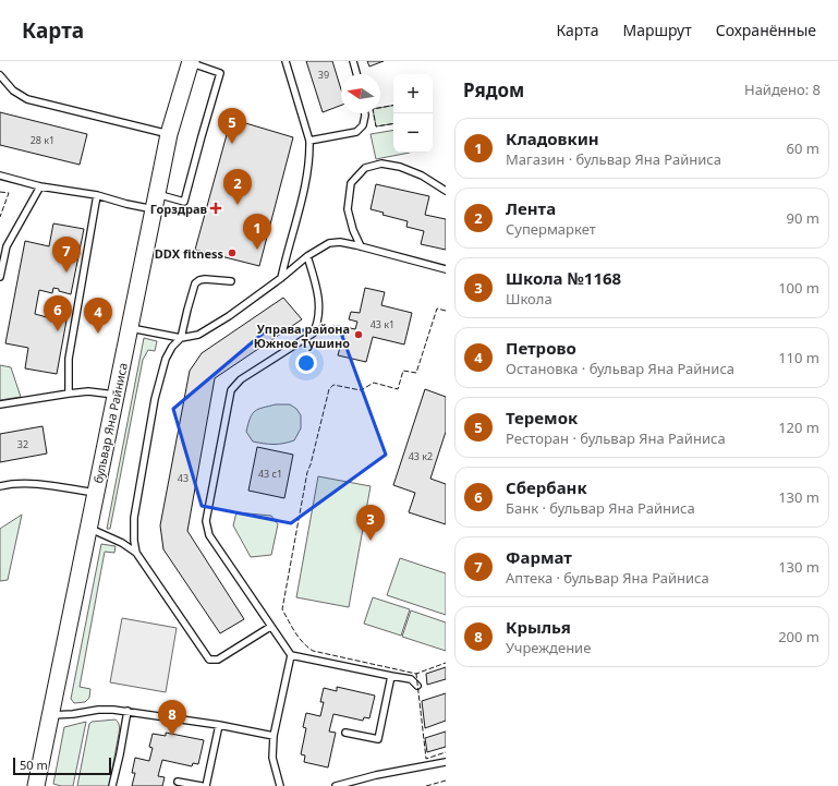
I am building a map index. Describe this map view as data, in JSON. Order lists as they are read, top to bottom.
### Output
{
  "streets": {
    "main road": ["бульвар Яна Райниса"]
  },
  "places": {
    "health": ["Горздрав"],
    "other": ["DDX fitness", "Управа района Южное Тушино"]
  },
  "house_numbers": [
    "39",
    "28 к1",
    "43 к1",
    "32",
    "43 к2",
    "43 с1",
    "43"
  ],
  "scale_bar": "50 m",
  "north": "left",
  "page": {
    "header": "Карта",
    "nav": ["Карта", "Маршрут", "Сохранённые"],
    "heading": ["Рядом", "Найдено: 8"],
    "map_buttons": ["+", "−"],
    "pins": [
      "5",
      "2",
      "1",
      "7",
      "6",
      "4",
      "3",
      "8"
    ],
    "list": [
      {
        "mark": "1",
        "name": "Кладовкин",
        "note": "Магазин · бульвар Яна Райниса",
        "value": "60 m"
      },
      {
        "mark": "2",
        "name": "Лента",
        "note": "Супермаркет",
        "value": "90 m"
      },
      {
        "mark": "3",
        "name": "Школа №1168",
        "note": "Школа",
        "value": "100 m"
      },
      {
        "mark": "4",
        "name": "Петрово",
        "note": "Остановка · бульвар Яна Райниса",
        "value": "110 m"
      },
      {
        "mark": "5",
        "name": "Теремок",
        "note": "Ресторан · бульвар Яна Райниса",
        "value": "120 m"
      },
      {
        "mark": "6",
        "name": "Сбербанк",
        "note": "Банк · бульвар Яна Райниса",
        "value": "130 m"
      },
      {
        "mark": "7",
        "name": "Фармат",
        "note": "Аптека · бульвар Яна Райниса",
        "value": "130 m"
      },
      {
        "mark": "8",
        "name": "Крылья",
        "note": "Учреждение",
        "value": "200 m"
      }
    ],
    "scale": "50 m"
  }
}
